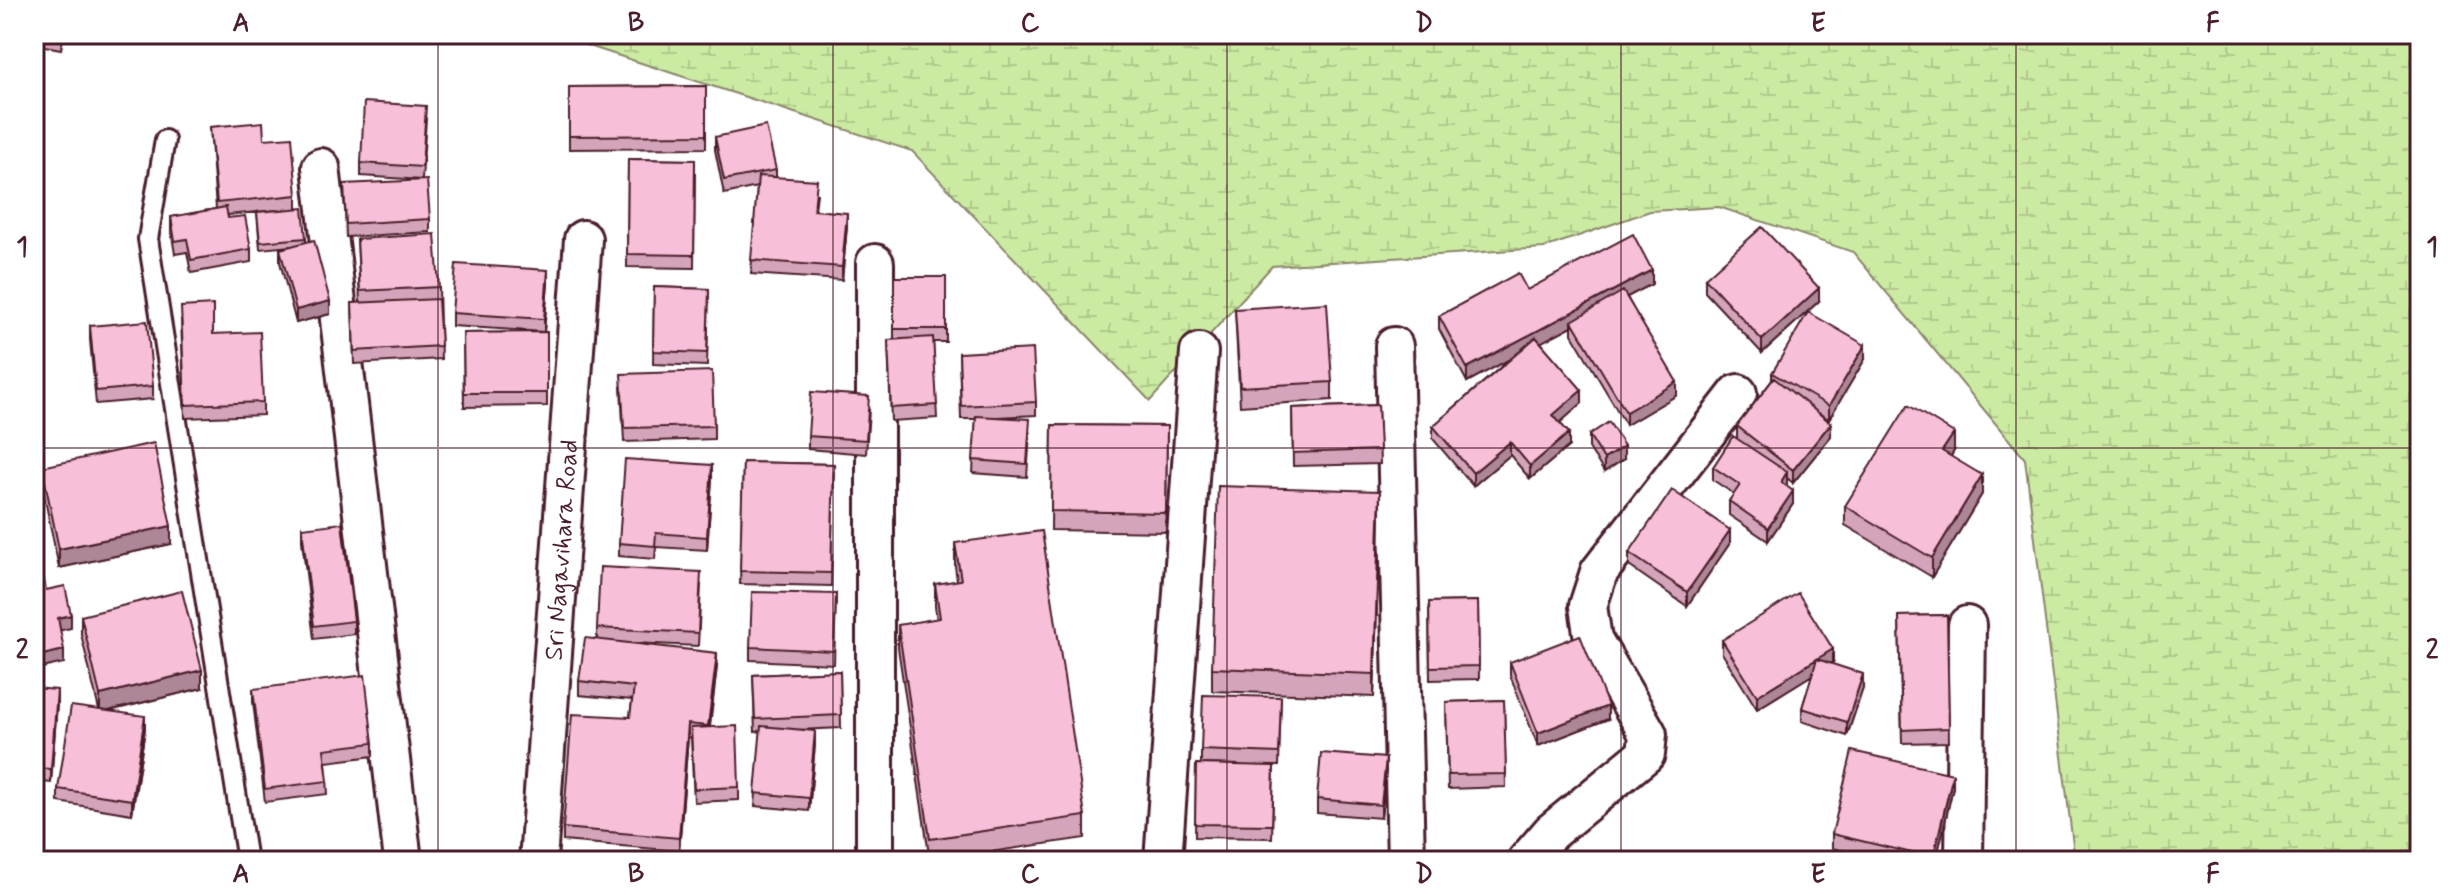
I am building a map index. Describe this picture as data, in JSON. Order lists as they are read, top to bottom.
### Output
{
  "streets": {
    "street": ["Sri Nagavihara Road"]
  },
  "grid": {
    "columns": [
      "A",
      "B",
      "C",
      "D",
      "E",
      "F"
    ],
    "rows": ["1", "2"]
  }
}
